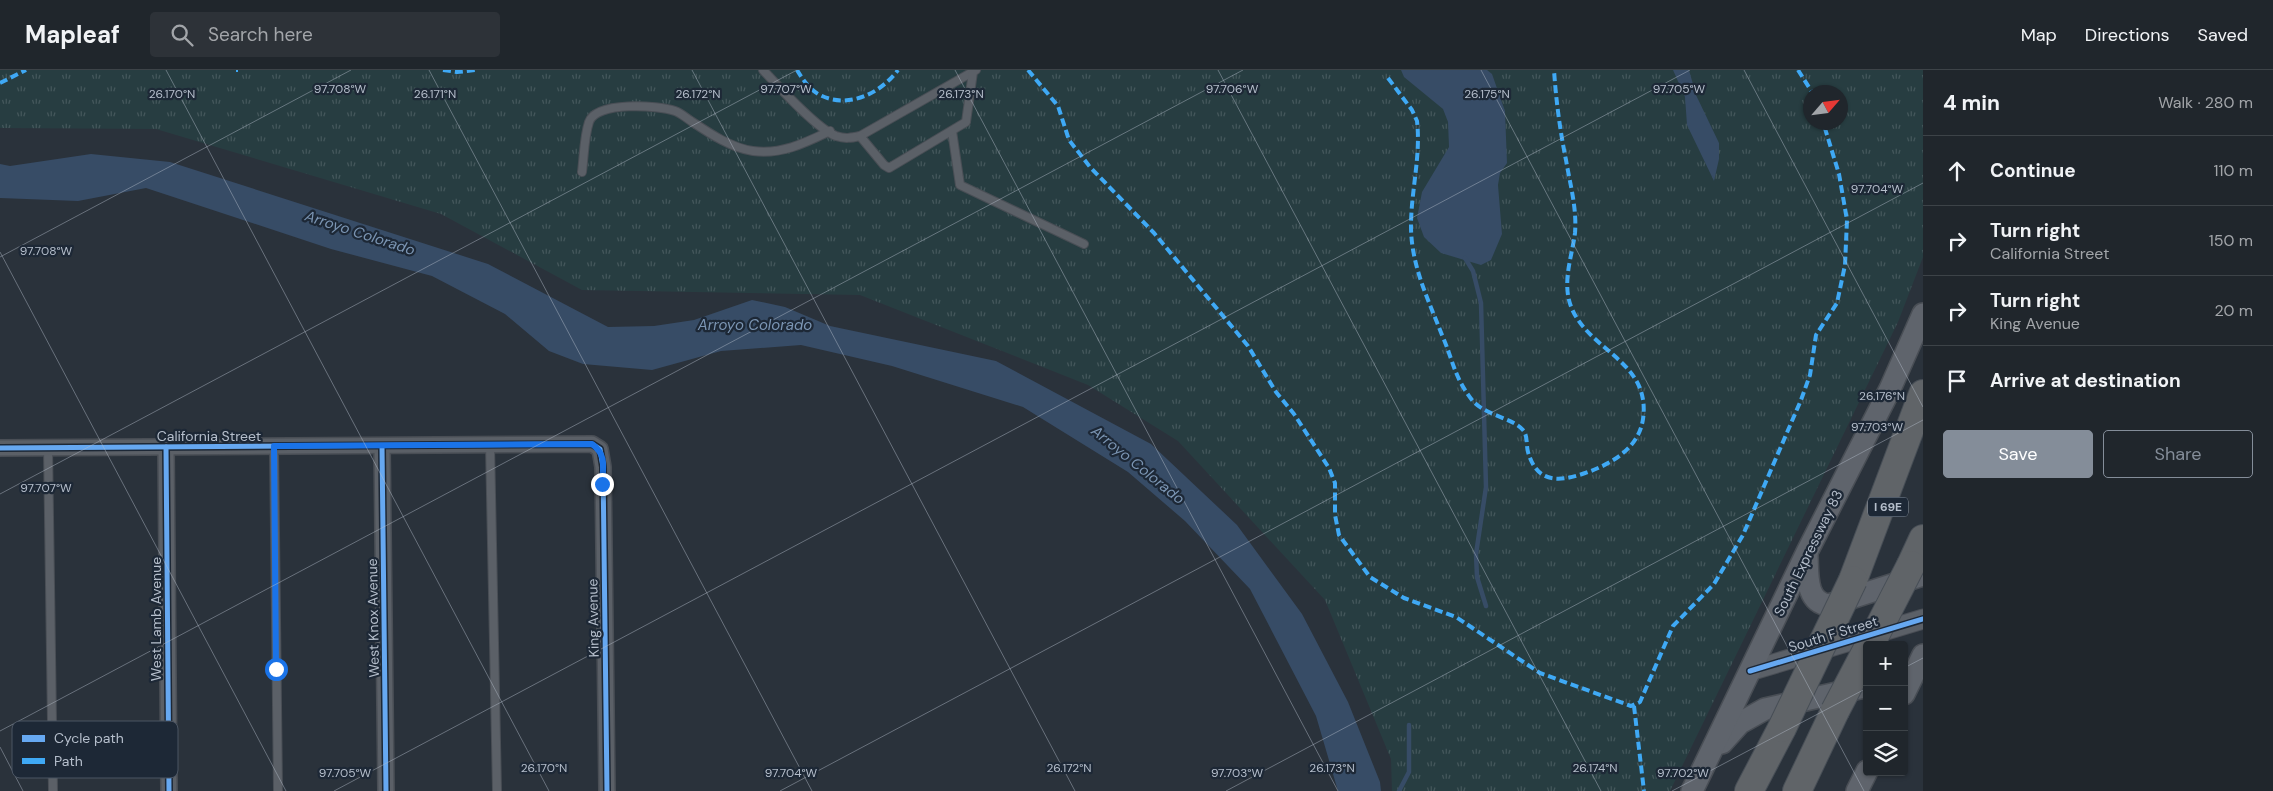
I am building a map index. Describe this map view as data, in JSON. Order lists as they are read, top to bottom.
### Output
{
  "streets": {
    "highway": ["I 69E"],
    "main road": ["South Expressway 83"],
    "street": [
      "California Street",
      "West Knox Avenue",
      "King Avenue",
      "West Lamb Avenue",
      "South F Street"
    ]
  },
  "crossings": [
    ["California Street", "West Knox Avenue"],
    ["California Street", "King Avenue"],
    ["California Street", "West Lamb Avenue"],
    ["South Expressway 83", "South F Street"]
  ],
  "water": ["Arroyo Colorado"],
  "legend": ["Cycle path", "Path"],
  "north": "top right",
  "page": {
    "header": "Mapleaf",
    "search": "Search here",
    "nav": ["Map", "Directions", "Saved"],
    "heading": ["4 min", "Walk · 280 m"],
    "list": [
      ["Continue", "110 m"],
      ["Turn right", "California Street", "150 m"],
      ["Turn right", "King Avenue", "20 m"],
      "Arrive at destination"
    ],
    "buttons": ["Save", "Share"],
    "map_buttons": ["+", "−"]
  },
  "coordinates": [
    "97.708°W",
    "97.707°W",
    "97.706°W",
    "97.705°W",
    "26.170°N",
    "26.171°N",
    "26.172°N",
    "26.173°N",
    "26.175°N",
    "97.704°W",
    "26.176°N",
    "97.703°W",
    "26.174°N",
    "97.702°W"
  ]
}
